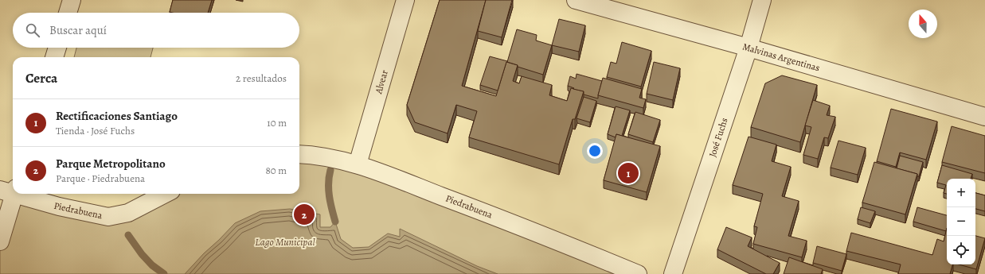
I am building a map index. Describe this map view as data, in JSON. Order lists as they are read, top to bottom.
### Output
{
  "streets": {
    "street": [
      "Malvinas Argentinas",
      "Alvear",
      "José Fuchs",
      "Piedrabuena"
    ]
  },
  "crossings": [
    ["Malvinas Argentinas", "José Fuchs"],
    ["Alvear", "Piedrabuena"]
  ],
  "water": ["Lago Municipal"],
  "north": "top",
  "page": {
    "search": "Buscar aquí",
    "heading": ["Cerca", "2 resultados"],
    "list": [
      {
        "mark": "1",
        "name": "Rectificaciones Santiago",
        "note": "Tienda · José Fuchs",
        "value": "10 m"
      },
      {
        "mark": "2",
        "name": "Parque Metropolitano",
        "note": "Parque · Piedrabuena",
        "value": "80 m"
      }
    ],
    "pins": ["1", "2"],
    "map_buttons": ["+", "−"]
  }
}
